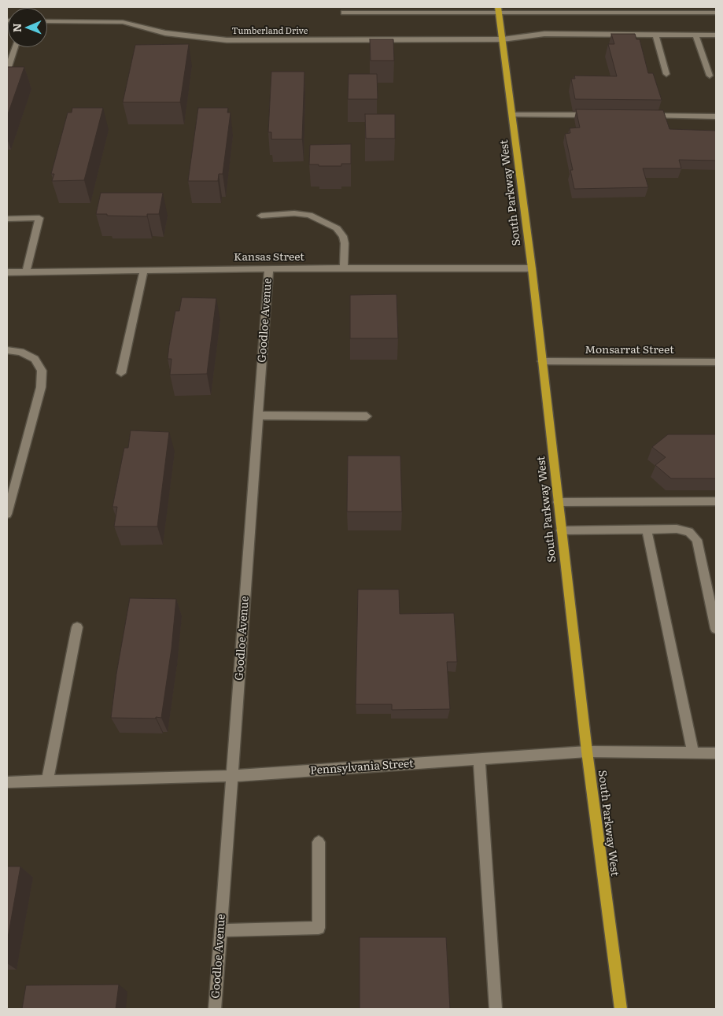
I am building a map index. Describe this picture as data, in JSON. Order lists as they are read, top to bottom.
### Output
{
  "streets": {
    "main road": ["South Parkway West"],
    "street": [
      "Tumberland Drive",
      "Kansas Street",
      "Goodloe Avenue",
      "Monsarrat Street",
      "Pennsylvania Street"
    ]
  },
  "crossings": [
    ["Tumberland Drive", "South Parkway West"],
    ["South Parkway West", "Kansas Street"],
    ["South Parkway West", "Monsarrat Street"],
    ["South Parkway West", "Pennsylvania Street"],
    ["Kansas Street", "Goodloe Avenue"],
    ["Goodloe Avenue", "Pennsylvania Street"]
  ],
  "north": "left"
}
